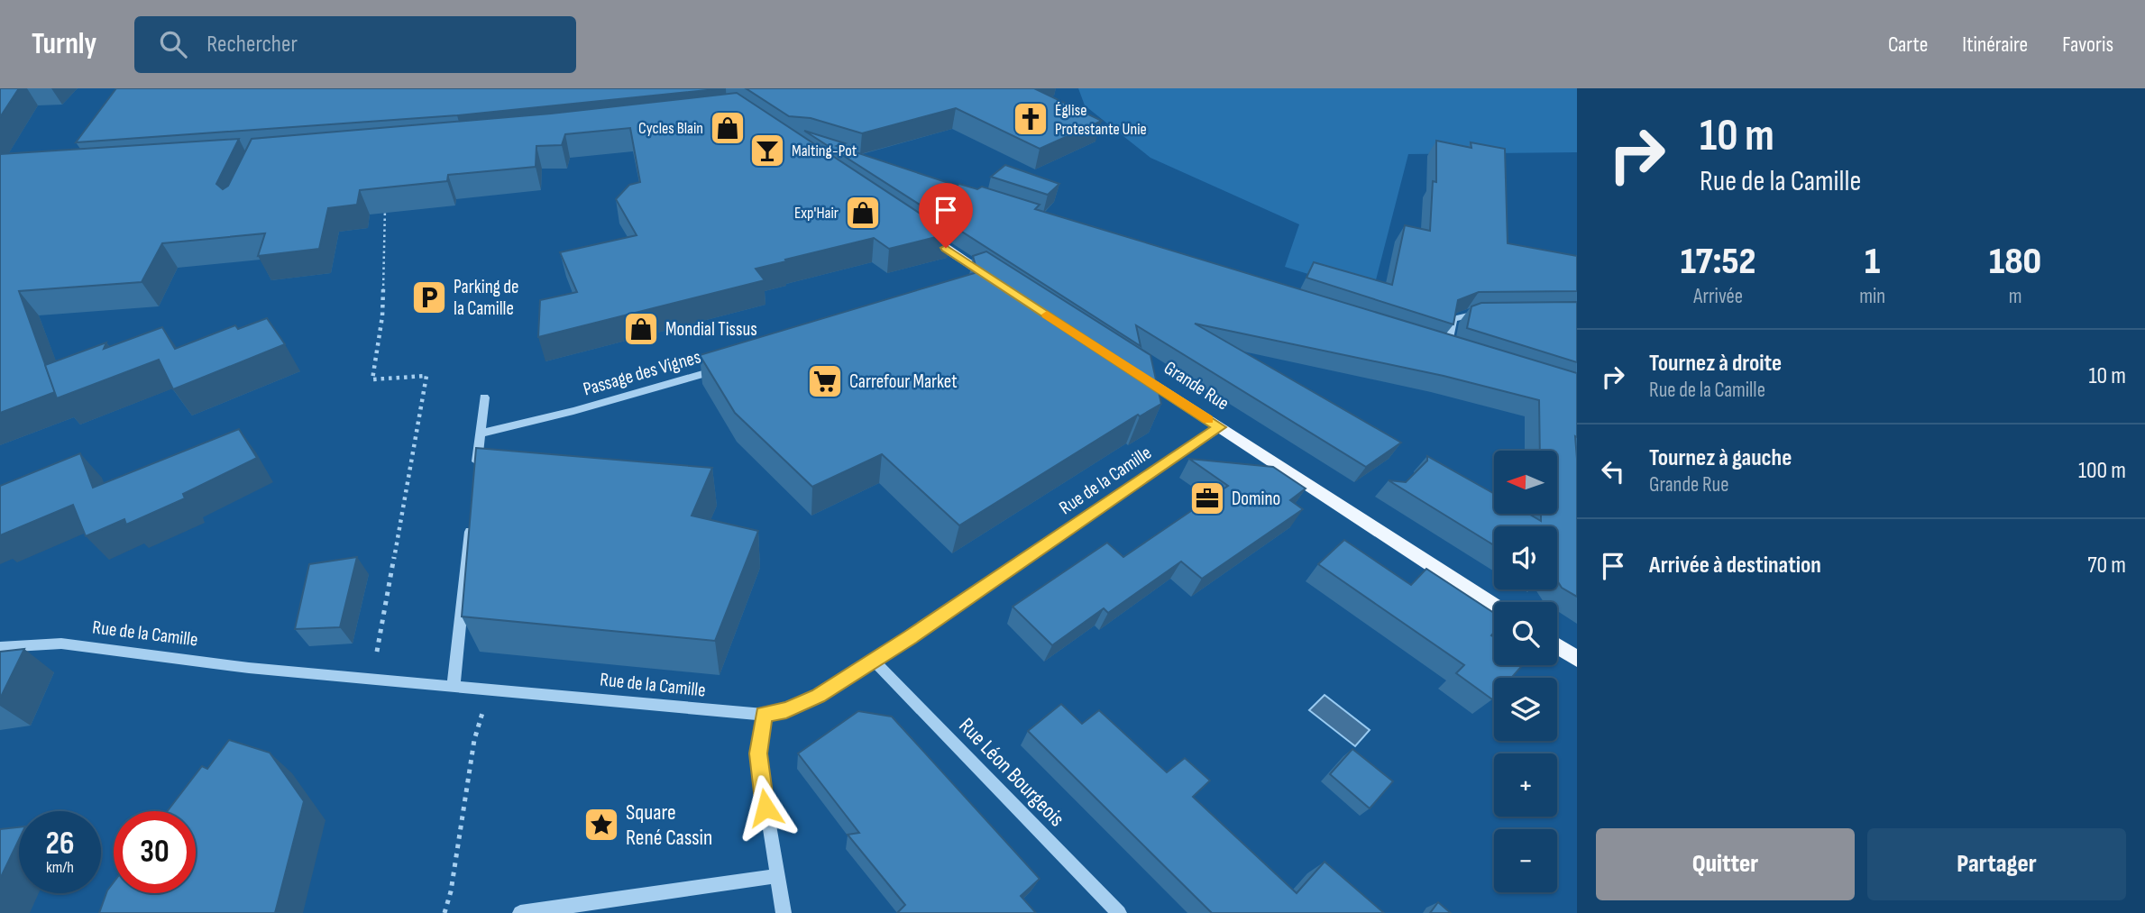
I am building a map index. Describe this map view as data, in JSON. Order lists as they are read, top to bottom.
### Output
{
  "streets": {
    "main road": ["Grande Rue"],
    "street": ["Passage des Vignes", "Rue de la Camille", "Rue Léon Bourgeois"]
  },
  "crossings": [
    ["Grande Rue", "Rue de la Camille"],
    ["Rue de la Camille", "Rue Léon Bourgeois"]
  ],
  "places": {
    "church": ["Église Protestante Unie"],
    "shop": ["Cycles Blain", "Exp'Hair", "Mondial Tissus"],
    "bar": ["Malting-Pot"],
    "parking": ["Parking de la Camille"],
    "supermarket": ["Carrefour Market"],
    "office": ["Domino"],
    "place": ["Square René Cassin"]
  },
  "north": "left",
  "page": {
    "header": "Turnly",
    "search": "Rechercher",
    "nav": ["Carte", "Itinéraire", "Favoris"],
    "turn": ["10 m", "Rue de la Camille"],
    "eta": [
      "17:52",
      "Arrivée",
      "1",
      "min",
      "180",
      "m"
    ],
    "list": [
      {
        "name": "Tournez à droite",
        "note": "Rue de la Camille",
        "value": "10 m"
      },
      {
        "name": "Tournez à gauche",
        "note": "Grande Rue",
        "value": "100 m"
      },
      {
        "name": "Arrivée à destination",
        "value": "70 m"
      }
    ],
    "map_buttons": ["+", "−"],
    "speed": "26 km/h",
    "limit": "30",
    "buttons": ["Quitter", "Partager"]
  }
}
